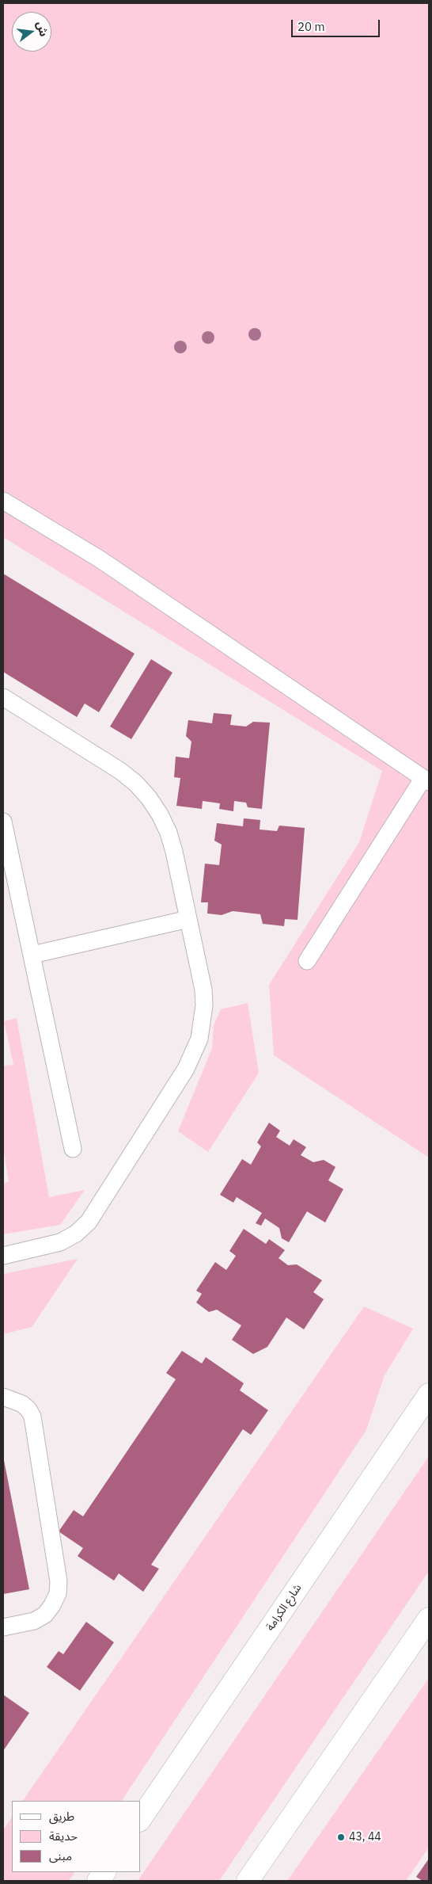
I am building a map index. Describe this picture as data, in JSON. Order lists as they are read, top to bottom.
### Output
{
  "streets": {
    "main road": ["شارع الكرامة"]
  },
  "places": ["43, 44"],
  "legend": ["طريق", "حديقة", "مبنى"],
  "scale_bar": "20 m",
  "north": "right"
}
